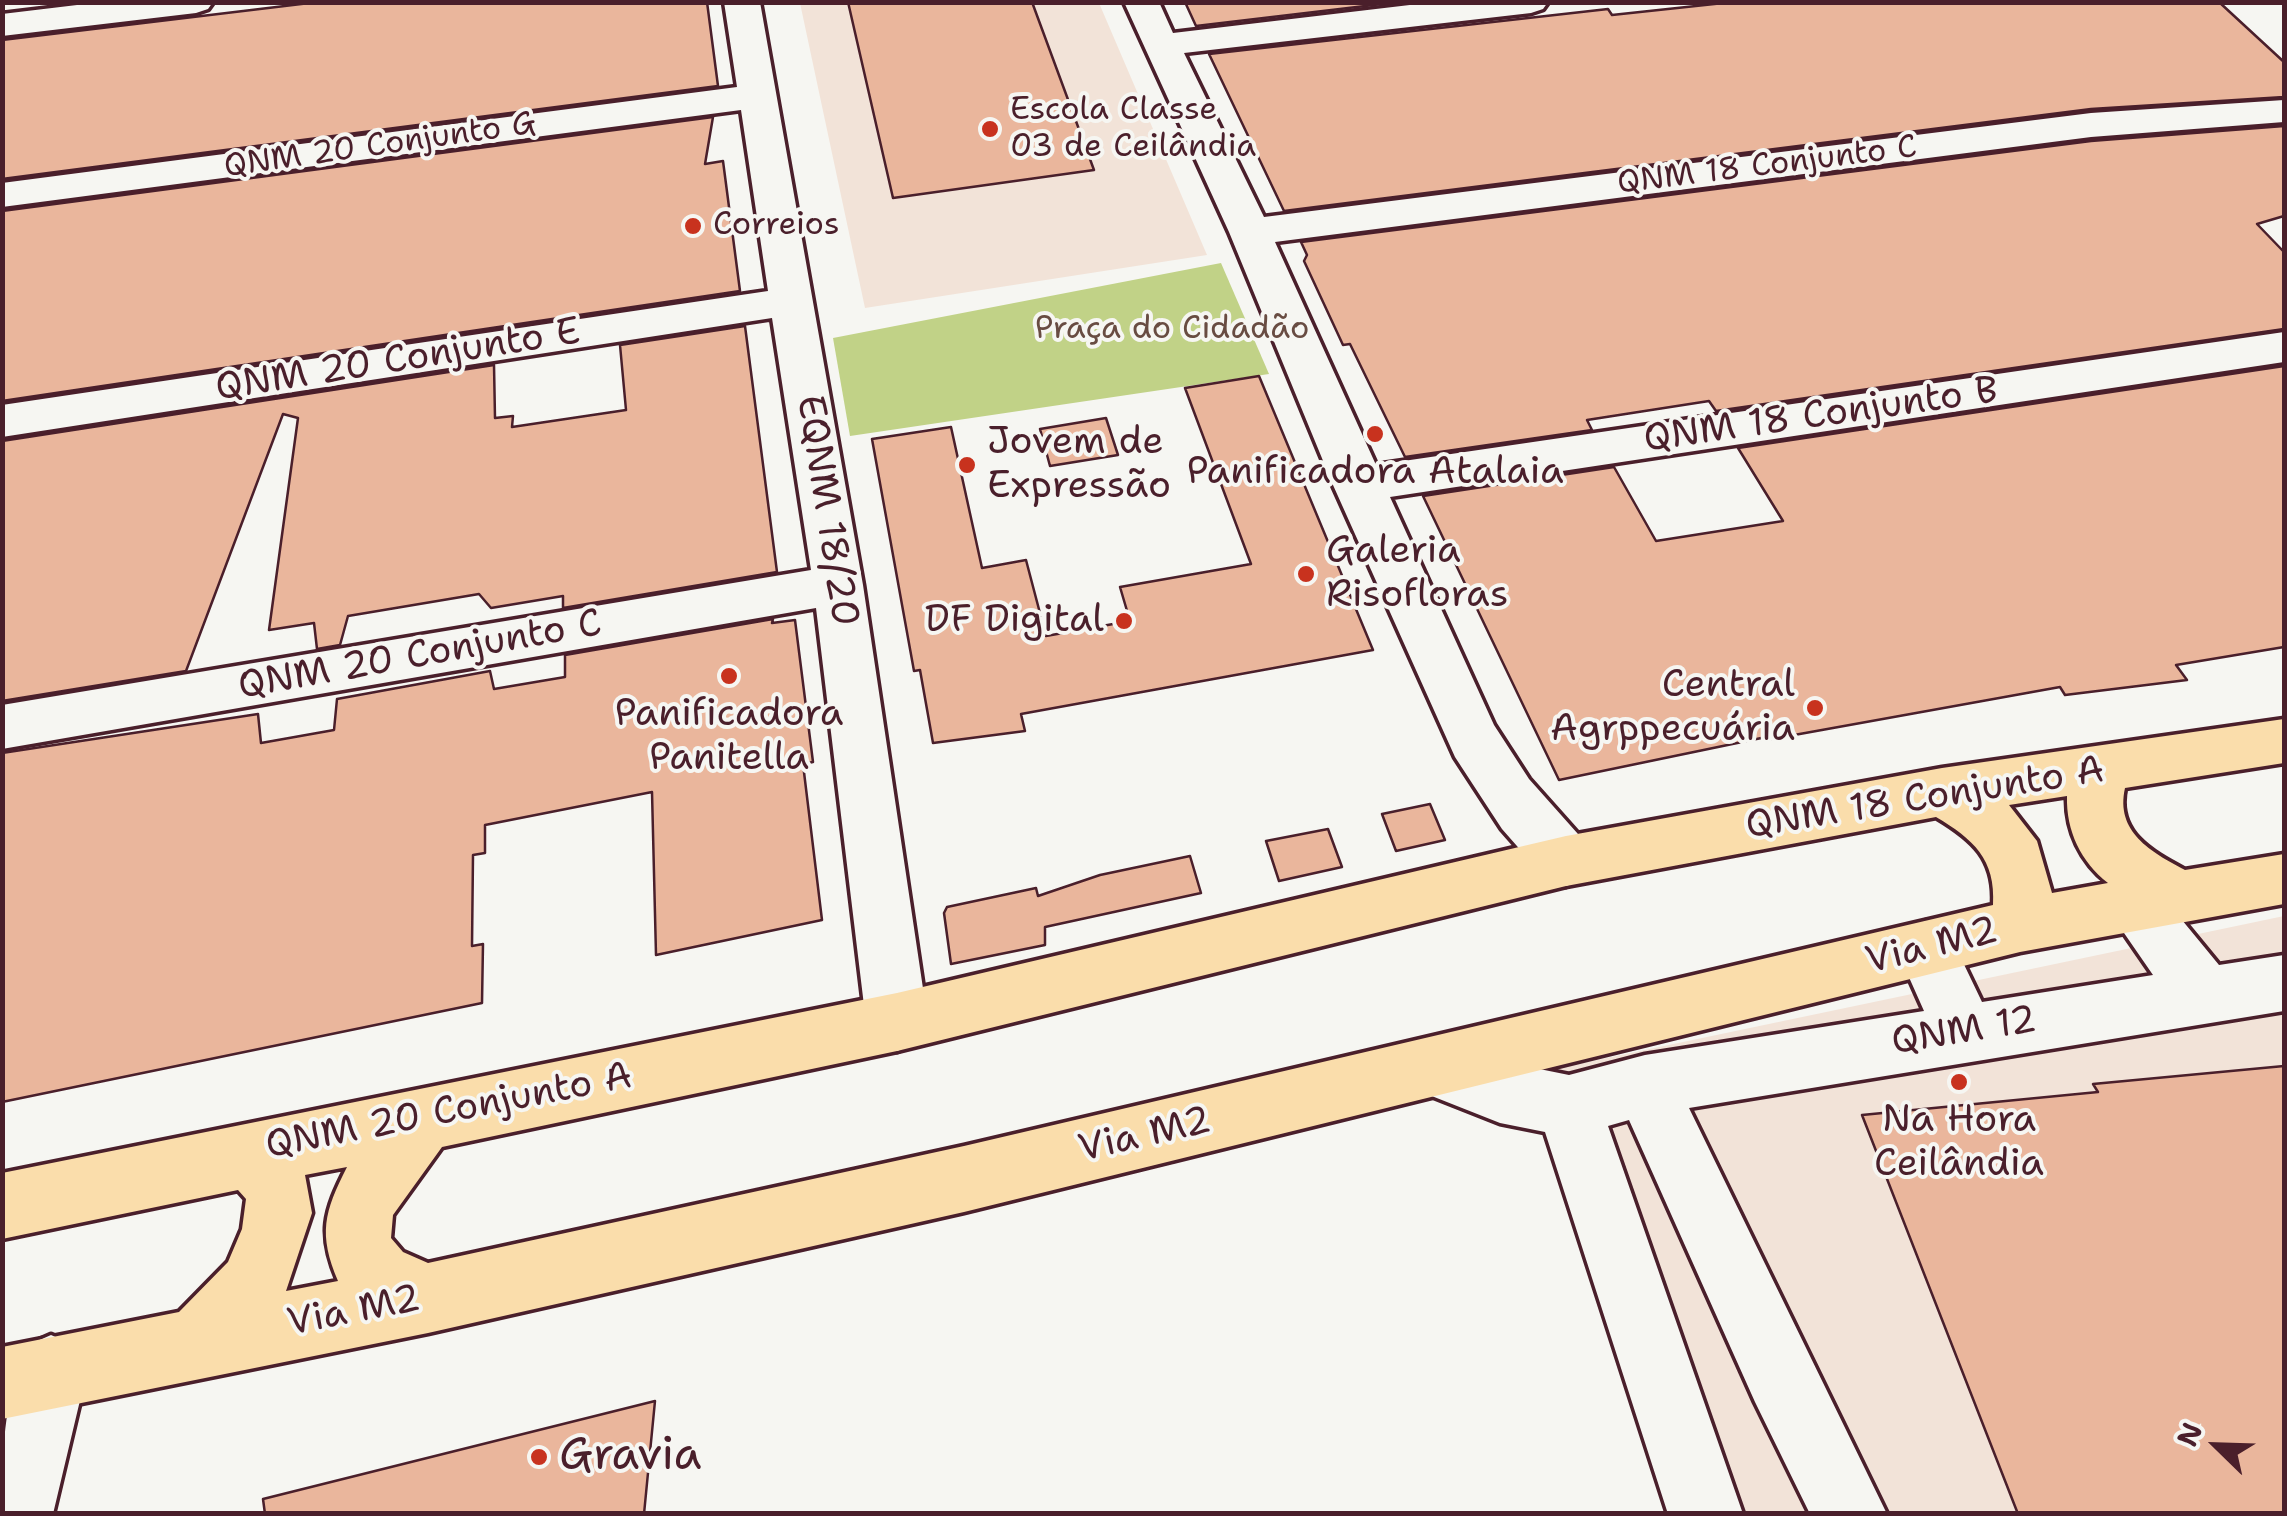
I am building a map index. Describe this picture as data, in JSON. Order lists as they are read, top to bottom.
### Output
{
  "streets": {
    "main road": ["QNM 18 Conjunto A", "Via M2", "QNM 20 Conjunto A"],
    "street": [
      "QNM 20 Conjunto G",
      "QNM 18 Conjunto C",
      "QNM 20 Conjunto E",
      "QNM 18 Conjunto B",
      "EQNM 18/20",
      "QNM 20 Conjunto C",
      "QNM 12"
    ]
  },
  "crossings": [
    ["QNM 20 Conjunto G", "EQNM 18/20"],
    ["QNM 20 Conjunto E", "EQNM 18/20"],
    ["EQNM 18/20", "QNM 20 Conjunto C"],
    ["EQNM 18/20", "QNM 20 Conjunto A"],
    ["Via M2", "QNM 12"]
  ],
  "parks": ["Praça do Cidadão"],
  "places": [
    "Escola Classe 03 de Ceilândia",
    "Correios",
    "Panificadora Atalaia",
    "Jovem de Expressão",
    "Galeria Risofloras",
    "DF Digital",
    "Panificadora Panitella",
    "Central Agrppecuária",
    "Na Hora Ceilândia",
    "Gravia"
  ],
  "north": "top left"
}
